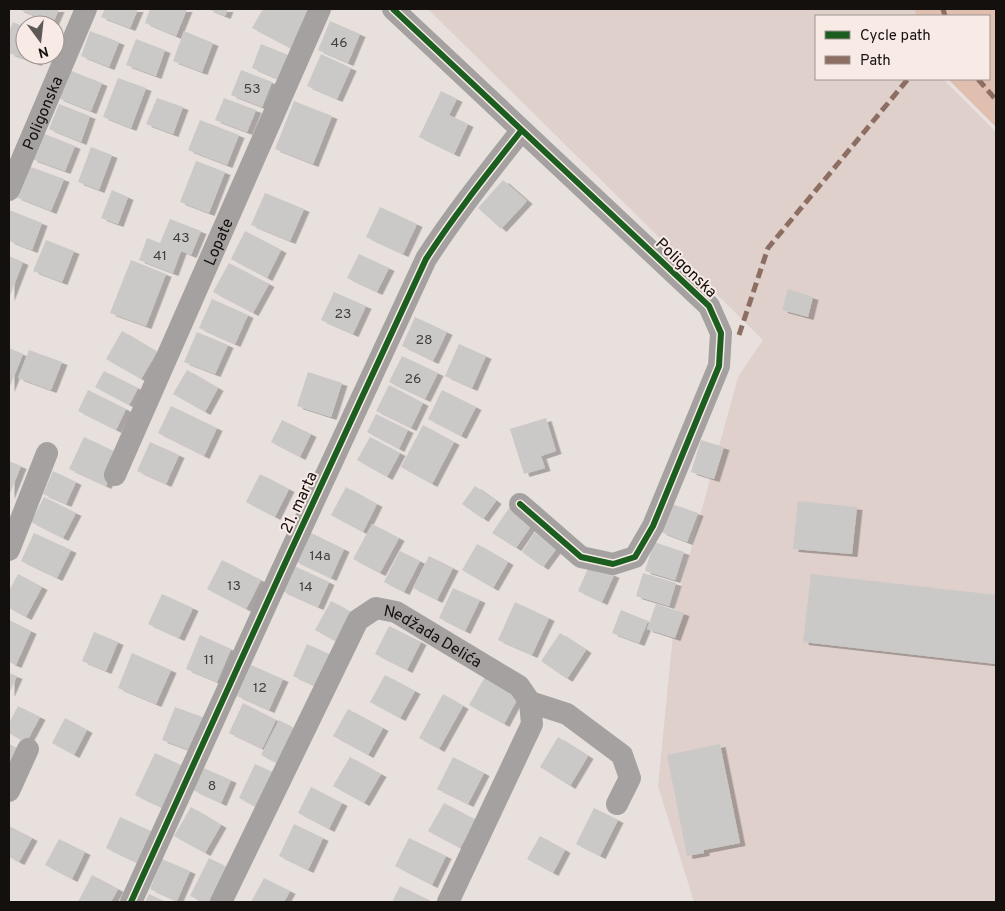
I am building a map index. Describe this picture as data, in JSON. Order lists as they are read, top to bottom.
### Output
{
  "streets": {
    "street": [
      "Poligonska",
      "Lopate",
      "21. marta",
      "Nedžada Delića"
    ]
  },
  "crossings": [
    ["Poligonska", "21. marta"]
  ],
  "house_numbers": [
    "46",
    "53",
    "43",
    "41",
    "23",
    "28",
    "26",
    "14a",
    "13",
    "14",
    "11",
    "12",
    "8"
  ],
  "legend": ["Cycle path", "Path"],
  "north": "bottom"
}
